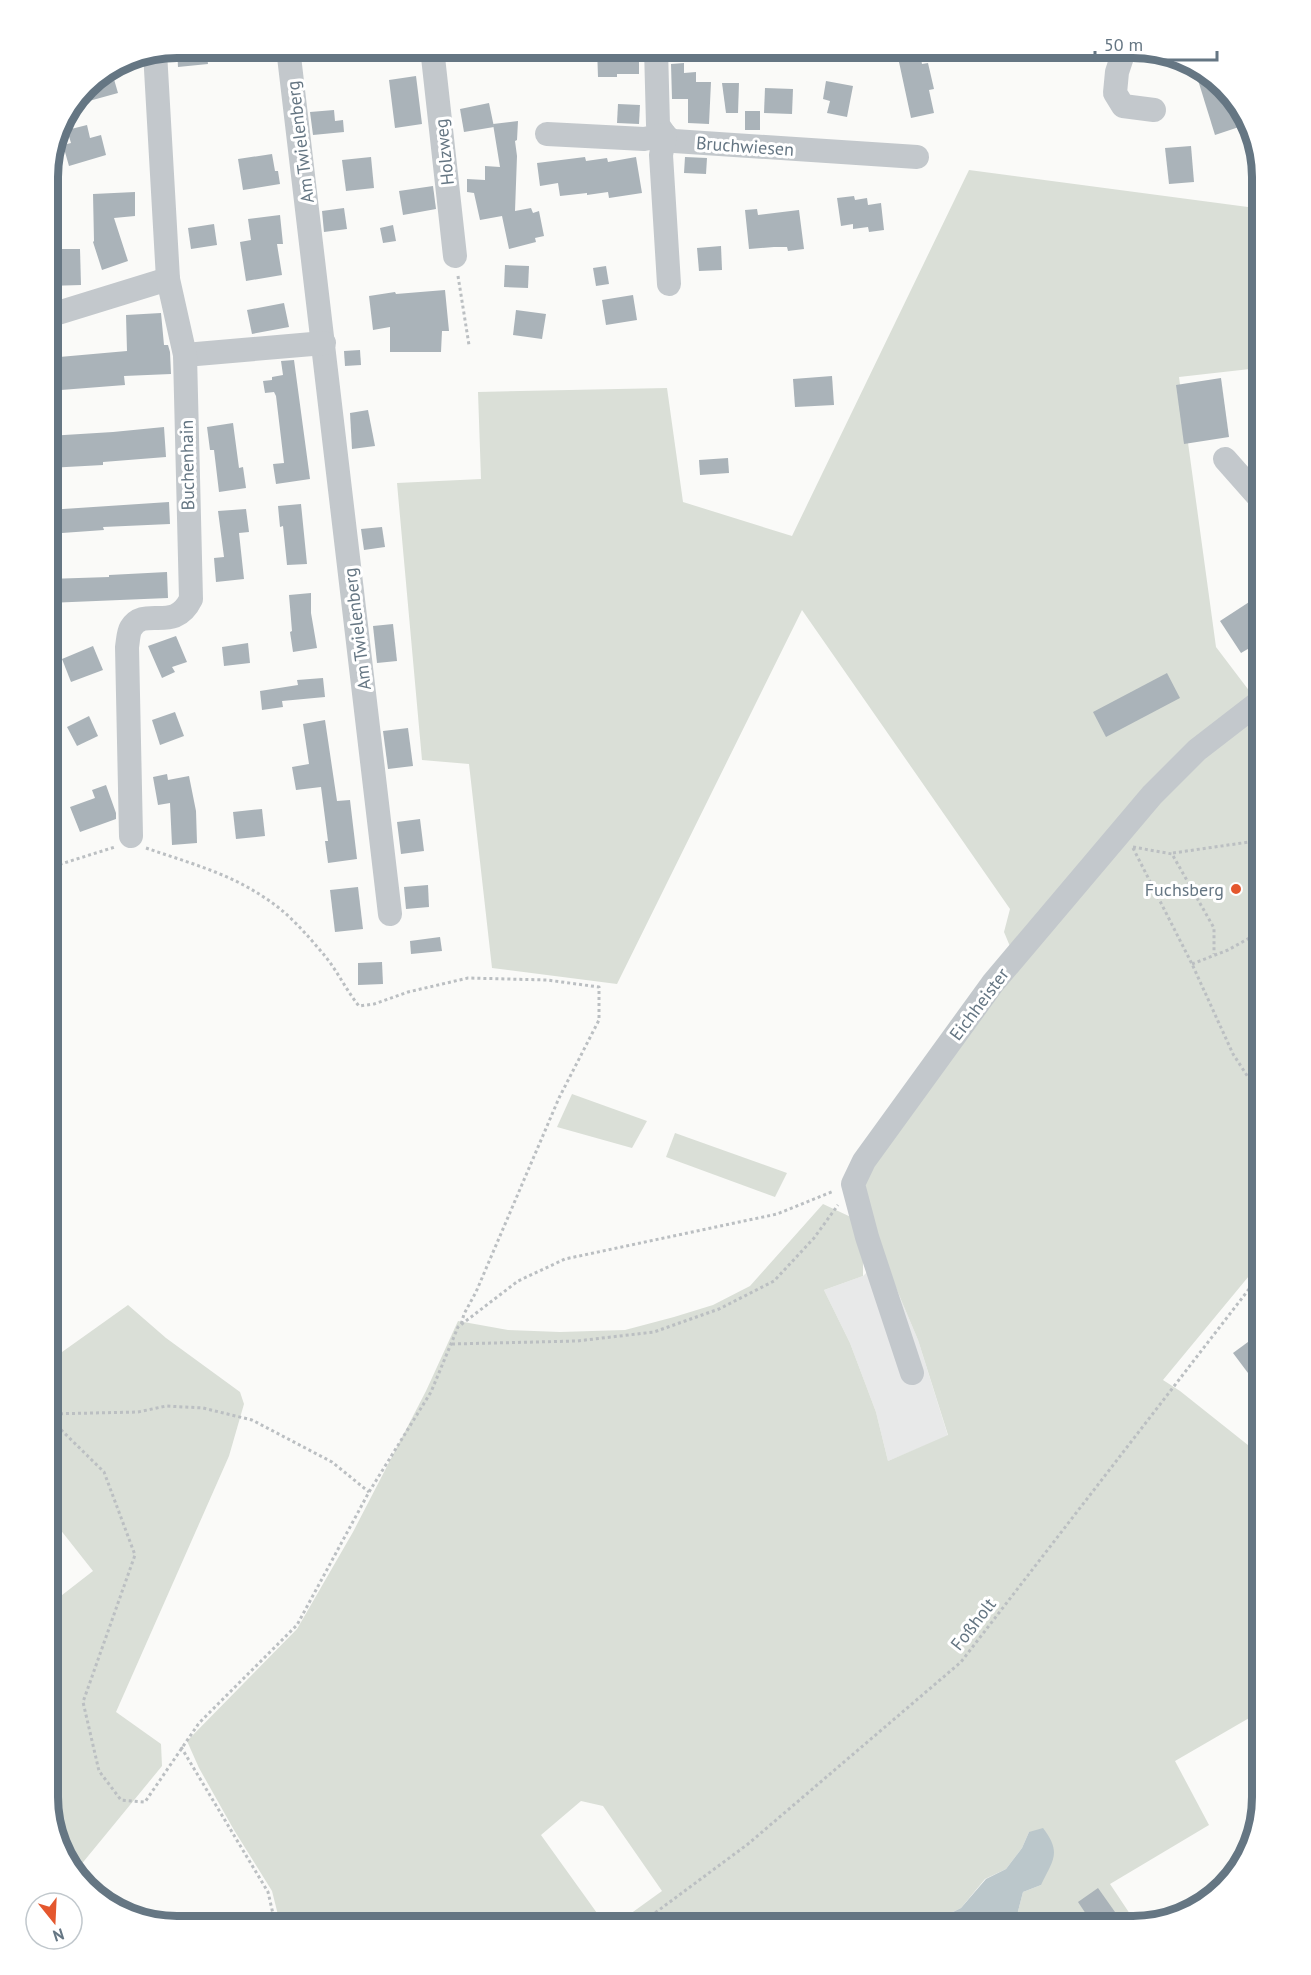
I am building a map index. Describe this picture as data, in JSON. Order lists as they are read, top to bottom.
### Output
{
  "streets": {
    "street": [
      "Am Twielenberg",
      "Bruchwiesen",
      "Holzweg",
      "Buchenhain",
      "Eichheister"
    ],
    "path": ["Foßholt"]
  },
  "places": ["Fuchsberg"],
  "scale_bar": "50 m",
  "north": "bottom"
}
